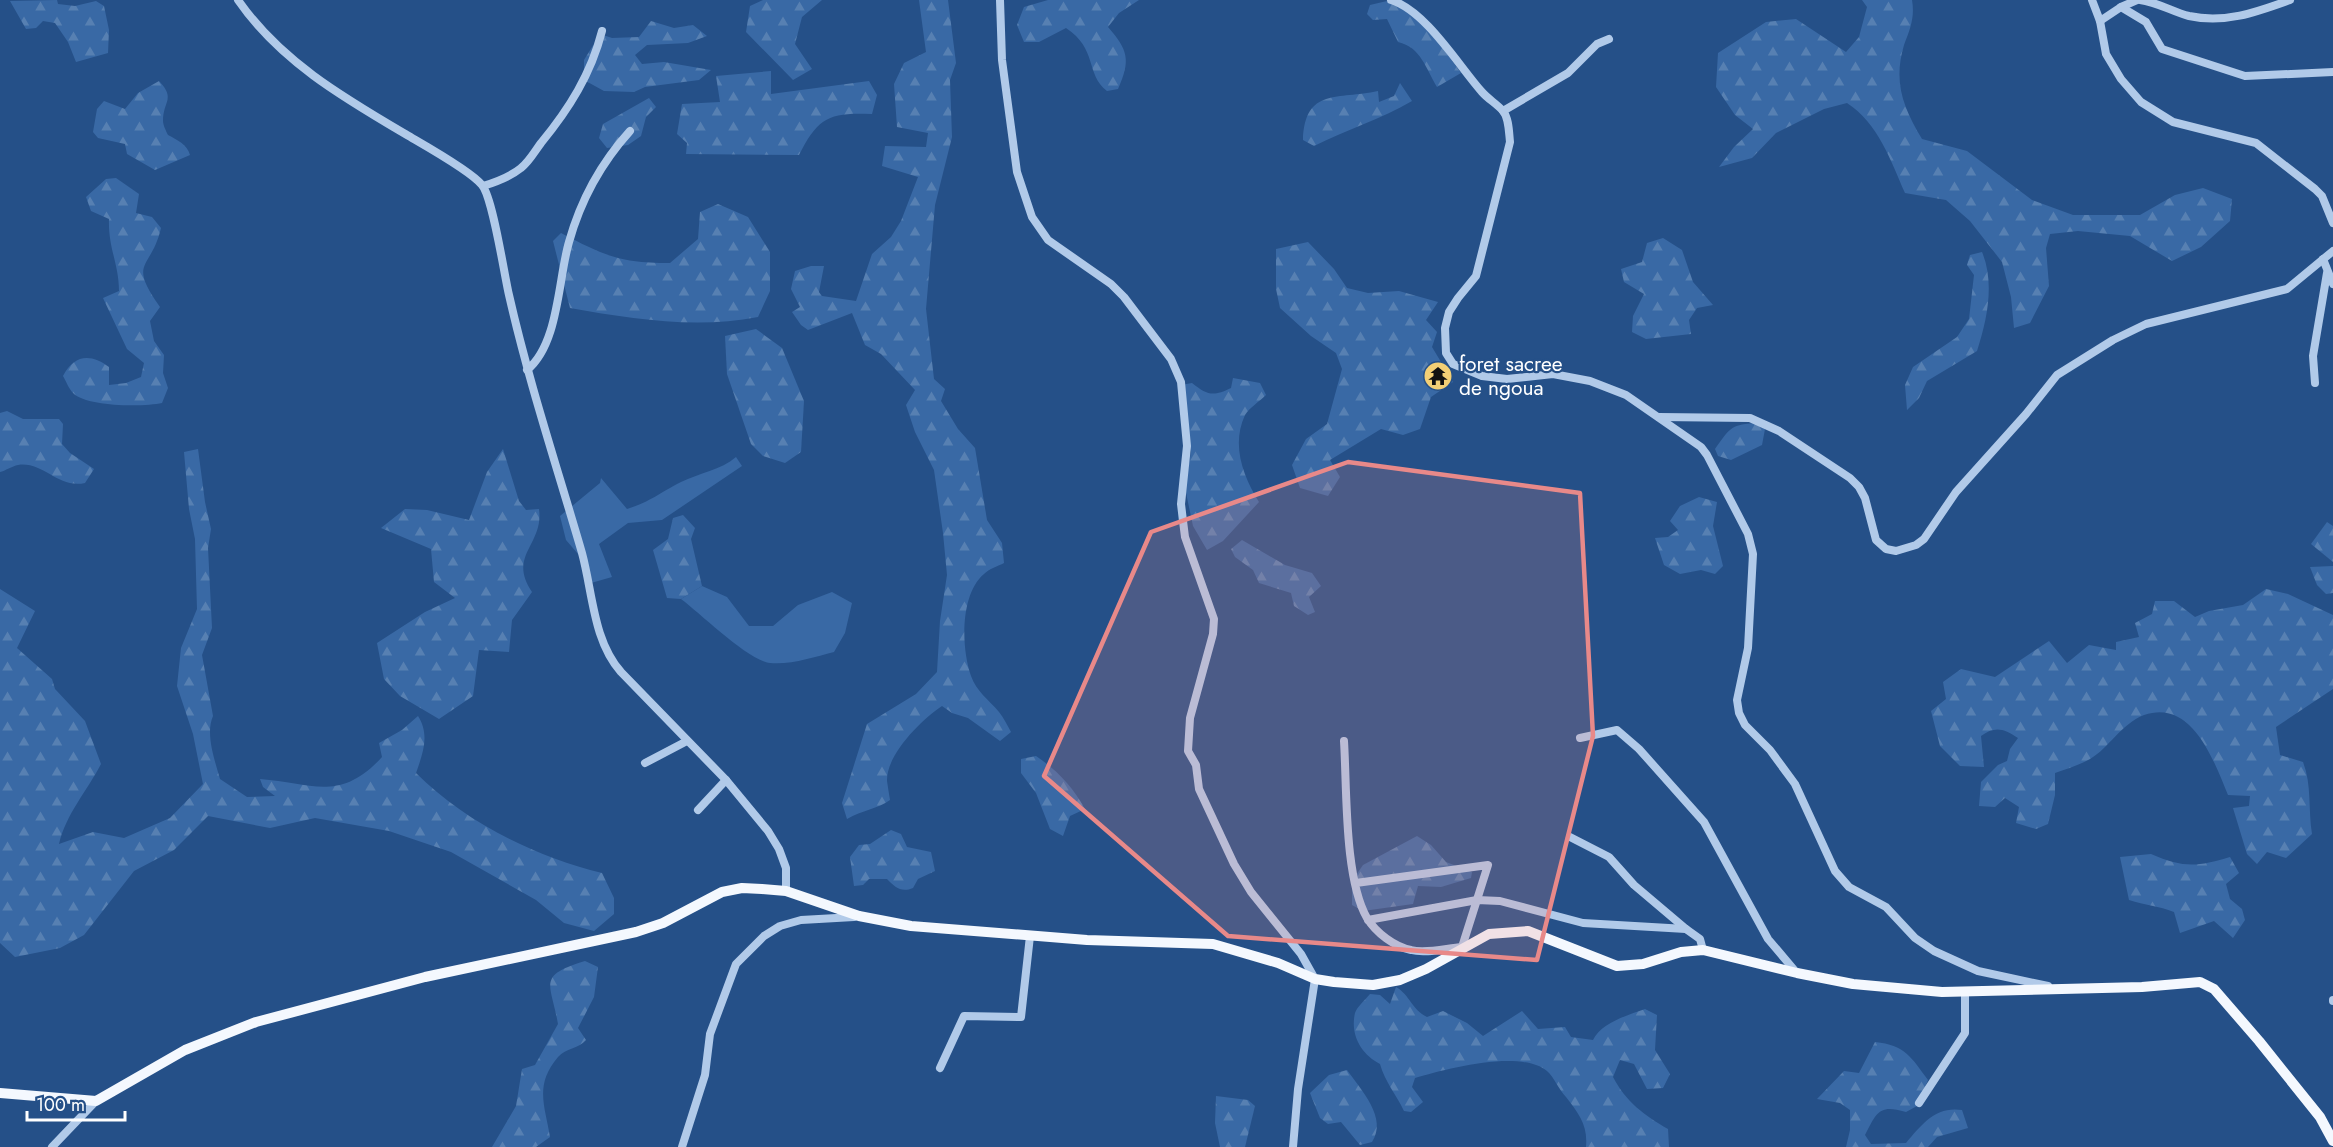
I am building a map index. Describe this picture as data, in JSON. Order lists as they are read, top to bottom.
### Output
{
  "places": {
    "temple": ["foret sacree de ngoua"]
  },
  "scale_bar": "100 m"
}
